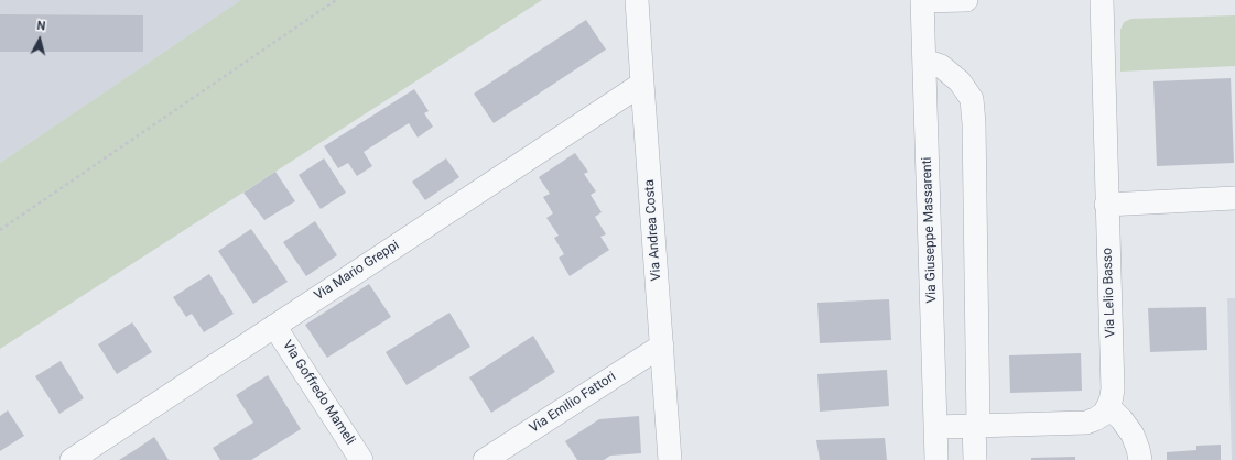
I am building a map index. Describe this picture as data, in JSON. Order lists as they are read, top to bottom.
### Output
{
  "streets": {
    "street": [
      "Via Andrea Costa",
      "Via Giuseppe Massarenti",
      "Via Mario Greppi",
      "Via Lelio Basso",
      "Via Goffredo Mameli",
      "Via Emilio Fattori"
    ]
  },
  "crossings": [
    ["Via Andrea Costa", "Via Mario Greppi"],
    ["Via Andrea Costa", "Via Emilio Fattori"],
    ["Via Mario Greppi", "Via Goffredo Mameli"]
  ],
  "north": "top"
}
